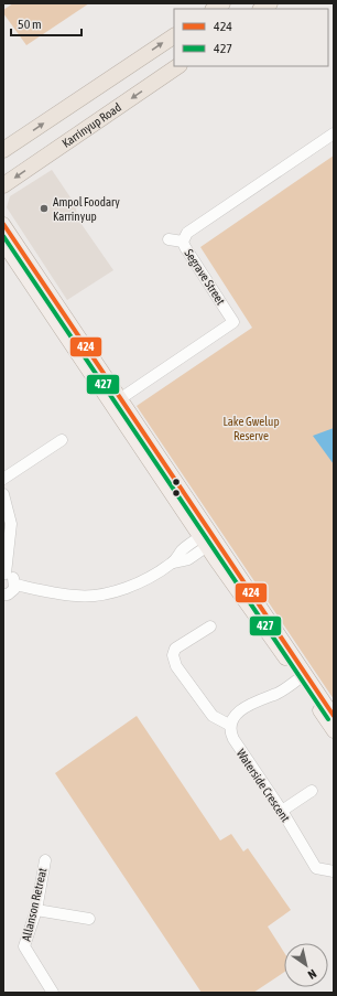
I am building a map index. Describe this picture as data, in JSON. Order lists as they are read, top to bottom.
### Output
{
  "streets": {
    "highway": ["Karrinyup Road"],
    "street": ["Segrave Street", "Waterside Crescent", "Allanson Retreat"]
  },
  "parks": ["Lake Gwelup Reserve"],
  "places": ["Ampol Foodary Karrinyup"],
  "lines": ["transit line 424", "transit line 427"],
  "legend": ["424", "427"],
  "scale_bar": "50 m",
  "north": "bottom right"
}
